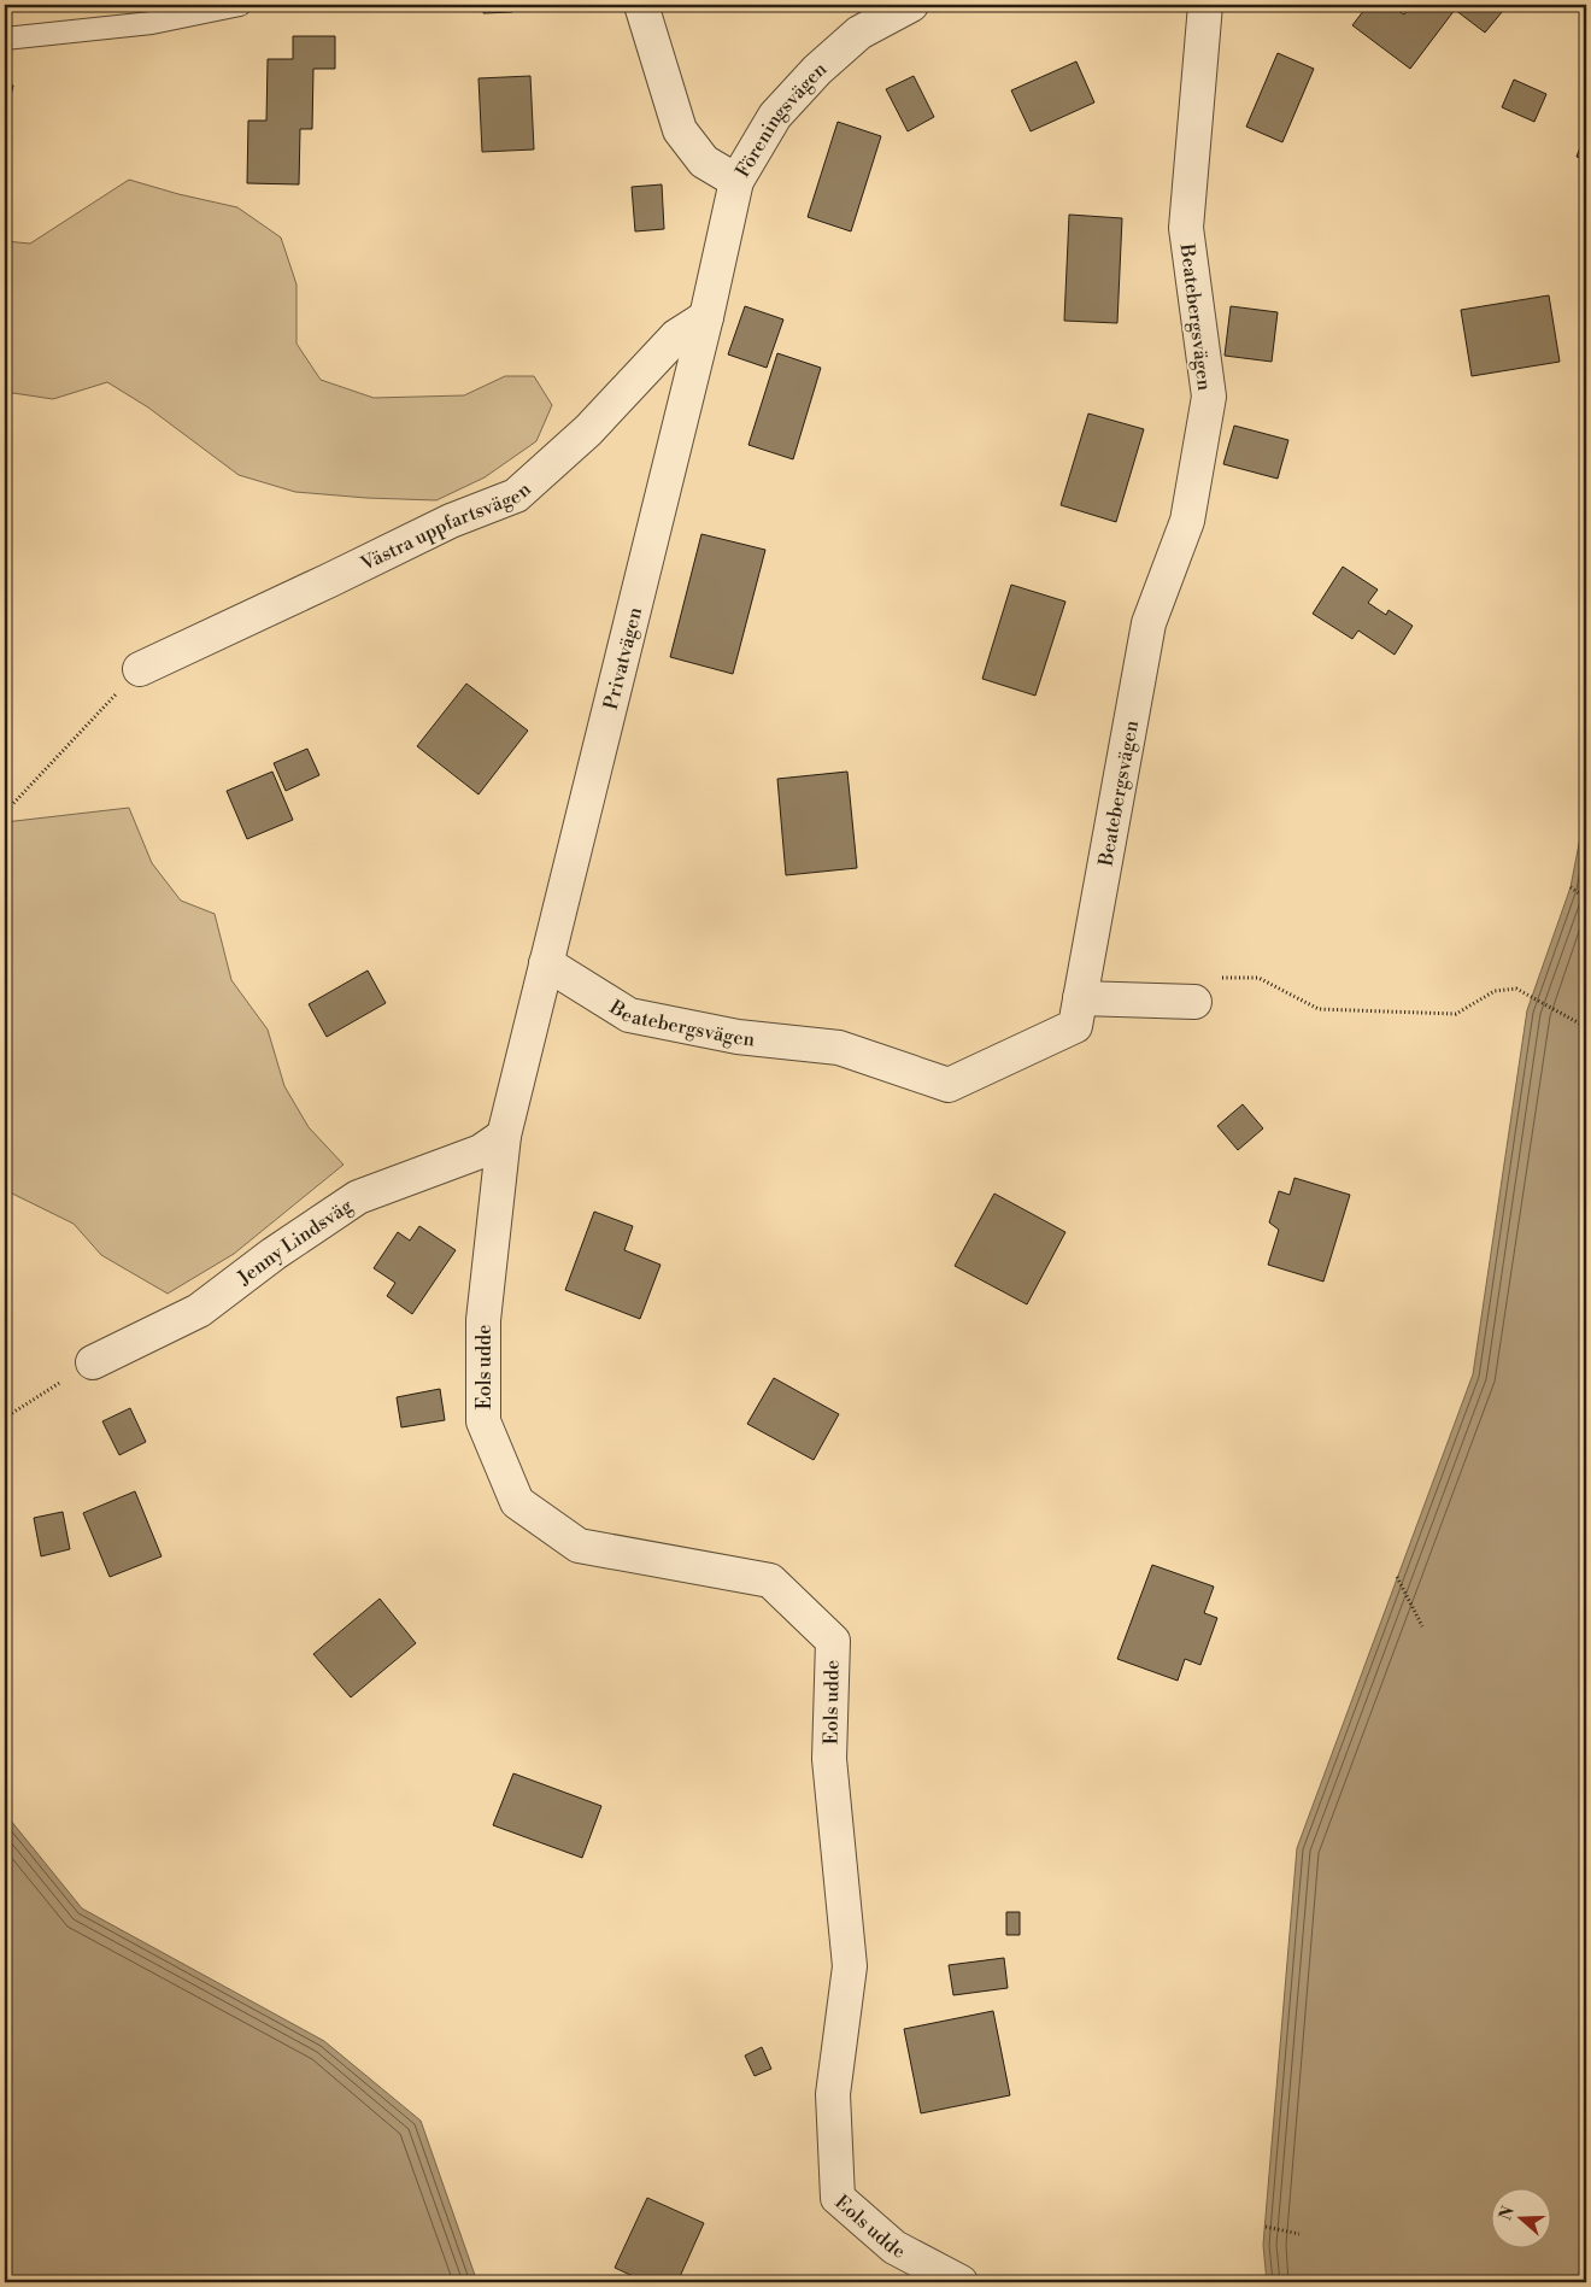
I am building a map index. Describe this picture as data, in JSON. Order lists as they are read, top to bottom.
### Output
{
  "streets": {
    "street": [
      "Föreningsvägen",
      "Beatebergsvägen",
      "Västra uppfartsvägen",
      "Privatvägen",
      "Jenny Lindsväg",
      "Eols udde"
    ]
  },
  "crossings": [
    ["Föreningsvägen", "Privatvägen"],
    ["Beatebergsvägen", "Privatvägen"],
    ["Västra uppfartsvägen", "Privatvägen"],
    ["Privatvägen", "Jenny Lindsväg"],
    ["Privatvägen", "Eols udde"],
    ["Jenny Lindsväg", "Eols udde"]
  ],
  "north": "left"
}
